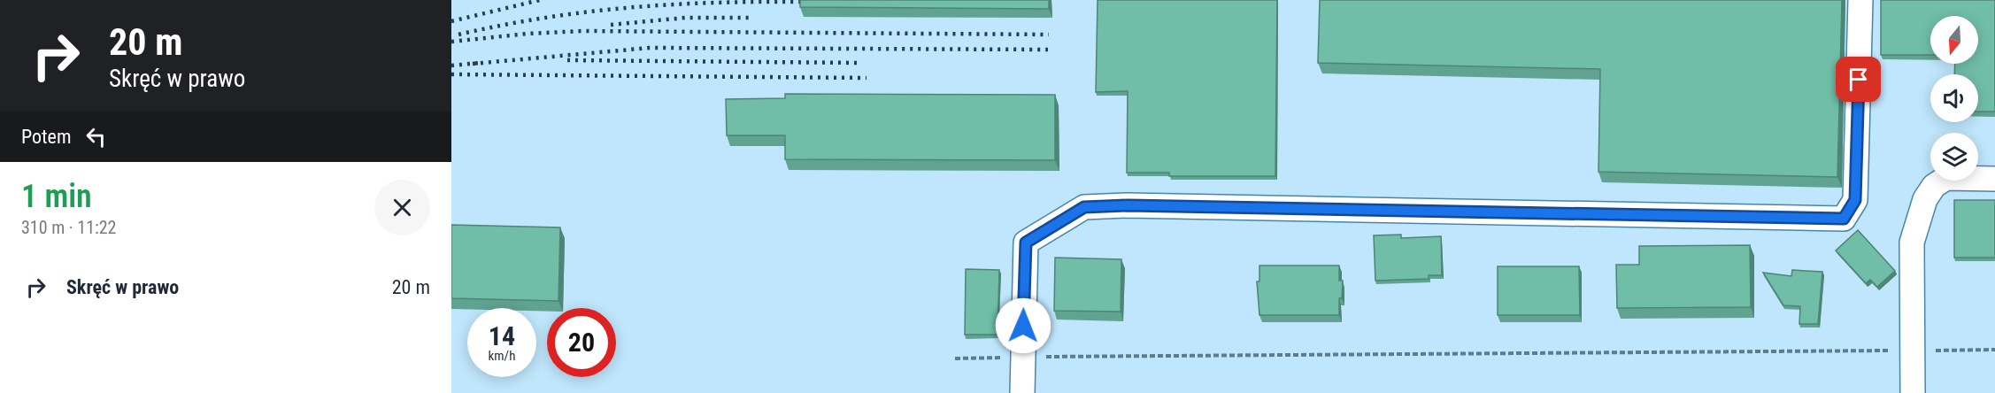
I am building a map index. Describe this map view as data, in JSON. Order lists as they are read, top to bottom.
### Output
{
  "north": "bottom",
  "page": {
    "turn": ["20 m", "Skręć w prawo"],
    "then": "Potem",
    "heading": ["1 min", "310 m · 11:22"],
    "list": [
      {
        "name": "Skręć w prawo",
        "value": "20 m"
      }
    ],
    "speed": "14 km/h",
    "limit": "20"
  }
}
